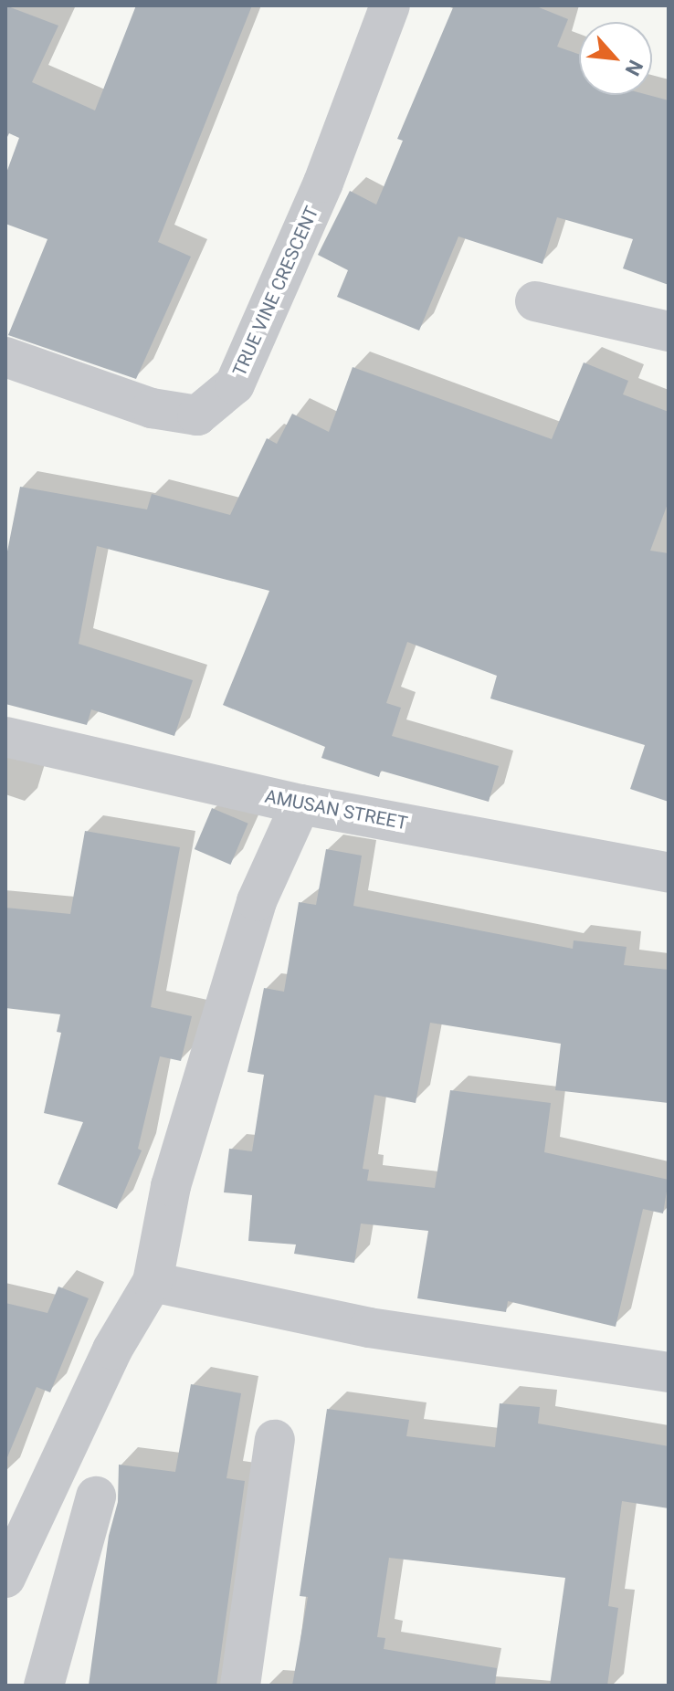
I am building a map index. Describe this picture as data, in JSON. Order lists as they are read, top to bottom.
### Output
{
  "streets": {
    "street": ["TRUE VINE CRESCENT", "AMUSAN STREET"]
  },
  "north": "bottom right"
}
